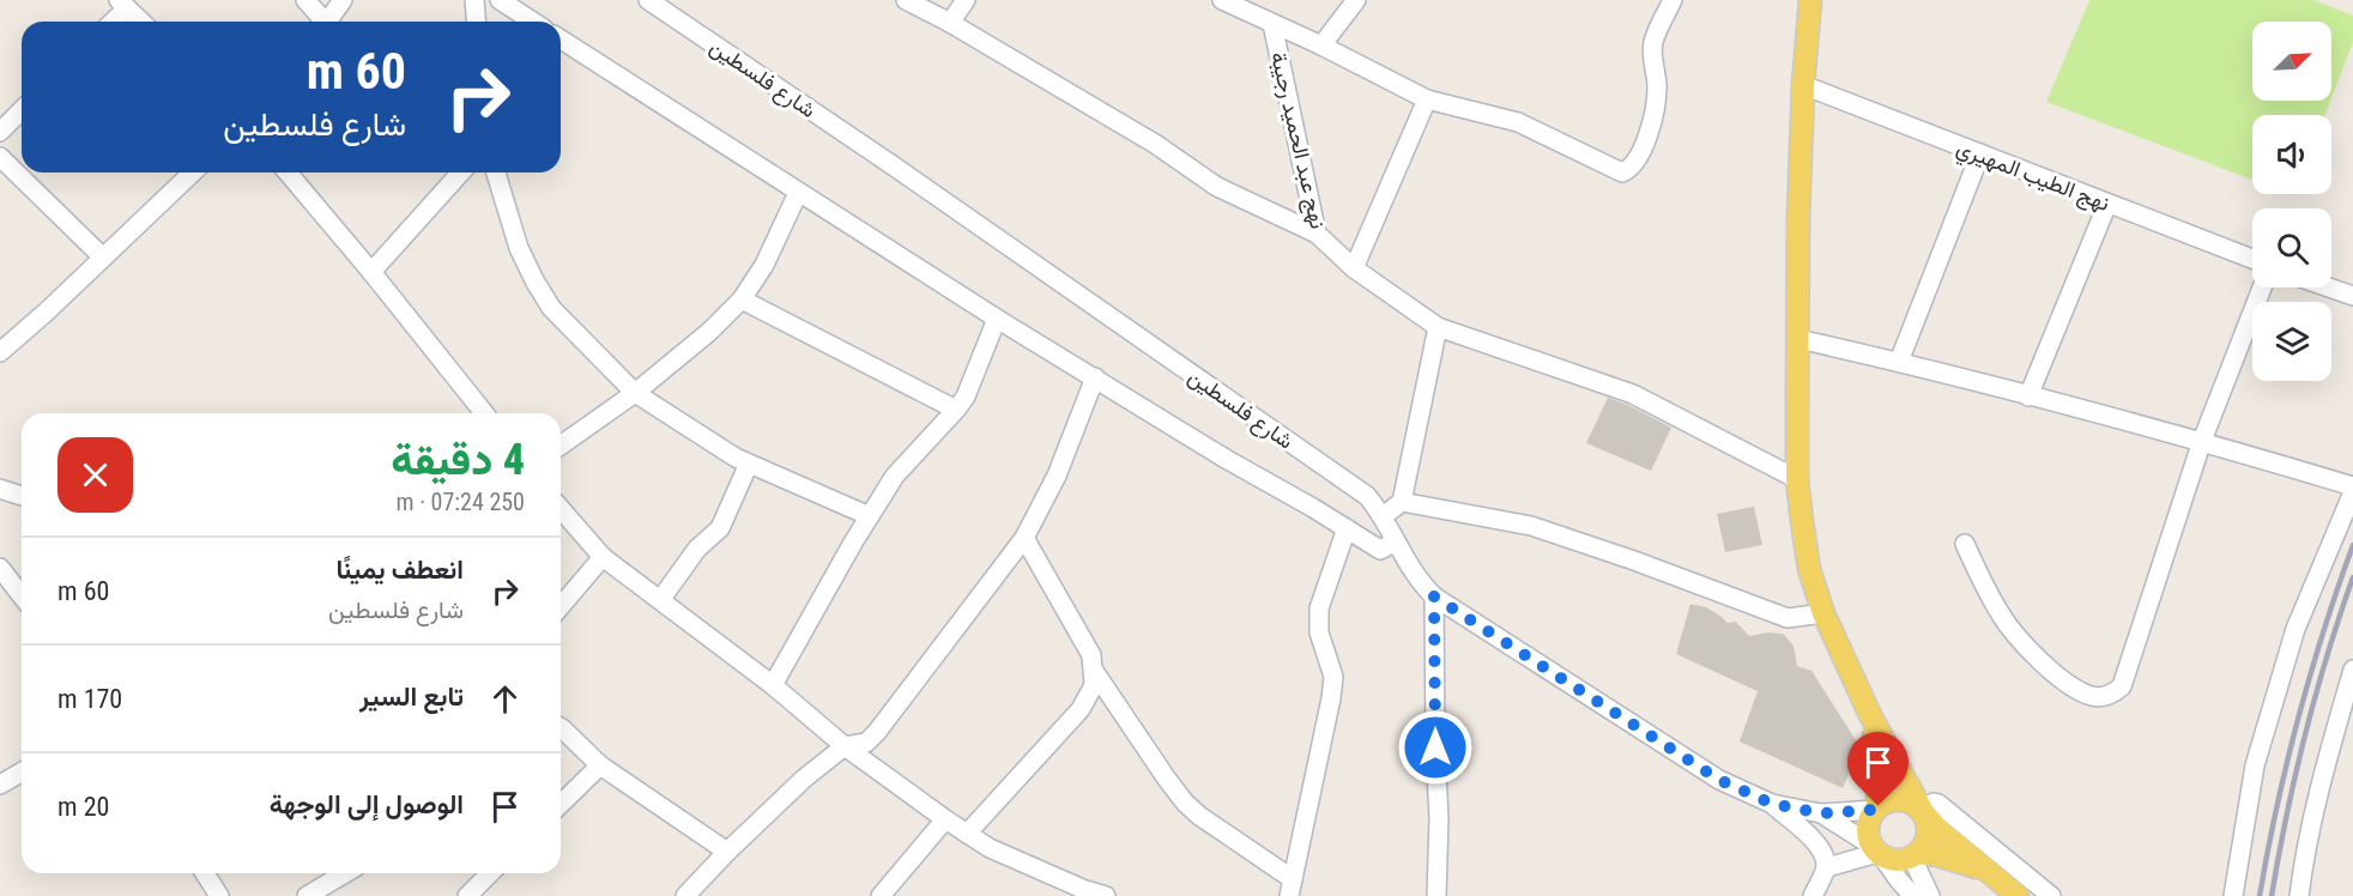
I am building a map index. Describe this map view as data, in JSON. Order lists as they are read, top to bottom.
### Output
{
  "streets": {
    "street": ["شارع فلسطين", "نهج عبد الحميد رجيبة", "نهج الطيب المهيري"]
  },
  "north": "top right",
  "page": {
    "turn": ["60 m", "شارع فلسطين"],
    "heading": ["4 دقيقة", "250 m · 07:24"],
    "list": [
      {
        "name": "انعطف يمينًا",
        "note": "شارع فلسطين",
        "value": "60 m"
      },
      {
        "name": "تابع السير",
        "value": "170 m"
      },
      {
        "name": "الوصول إلى الوجهة",
        "value": "20 m"
      }
    ]
  }
}
